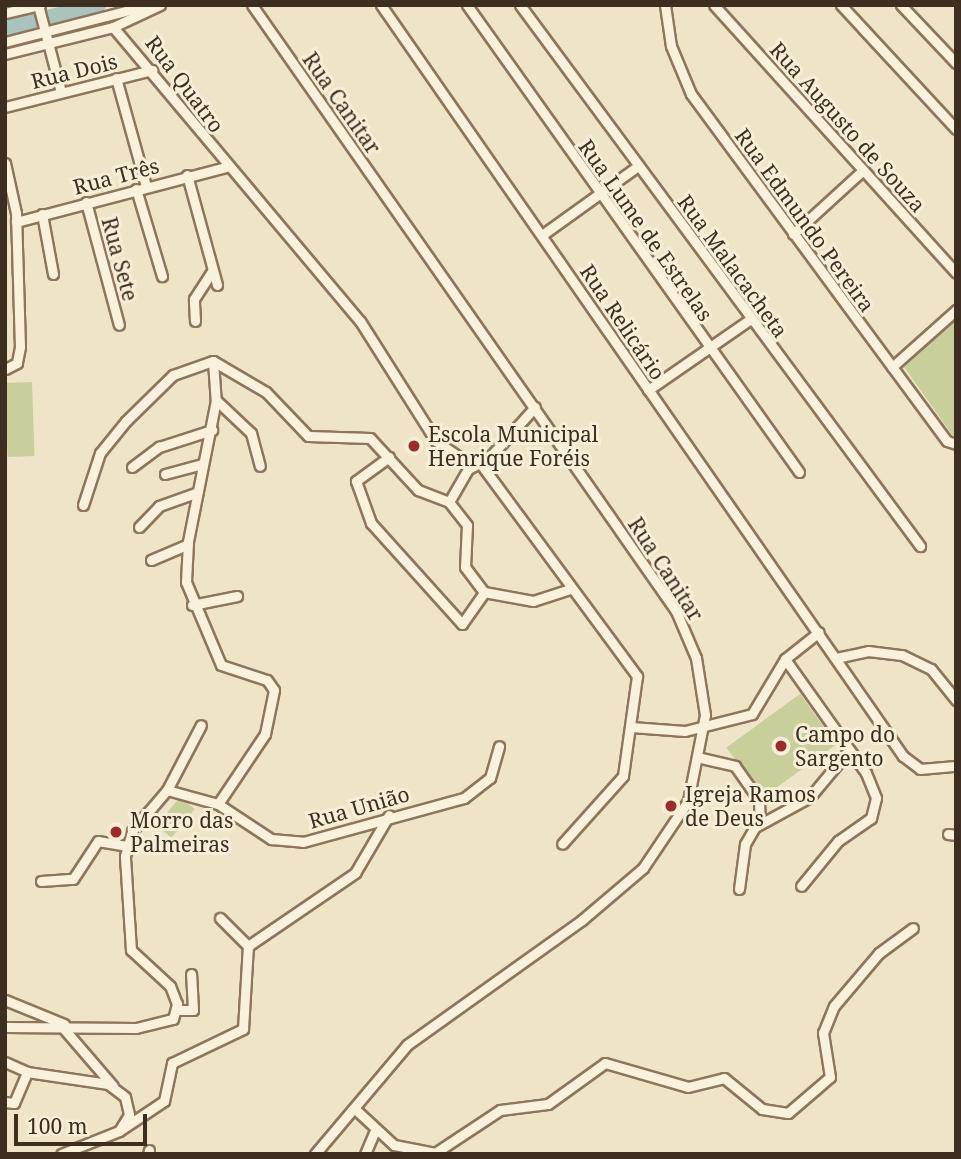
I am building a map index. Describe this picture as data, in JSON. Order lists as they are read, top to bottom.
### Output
{
  "streets": {
    "street": [
      "Rua Dois",
      "Rua Quatro",
      "Rua Canitar",
      "Rua Augusto de Souza",
      "Rua Três",
      "Rua Edmundo Pereira",
      "Rua Lume de Estrelas",
      "Rua Sete",
      "Rua Malacacheta",
      "Rua Relicário",
      "Rua União"
    ]
  },
  "crossings": [
    ["Rua Dois", "Rua Quatro"],
    ["Rua Quatro", "Rua Três"],
    ["Rua Três", "Rua Sete"]
  ],
  "places": [
    "Escola Municipal Henrique Foréis",
    "Campo do Sargento",
    "Igreja Ramos de Deus",
    "Morro das Palmeiras"
  ],
  "scale_bar": "100 m"
}
